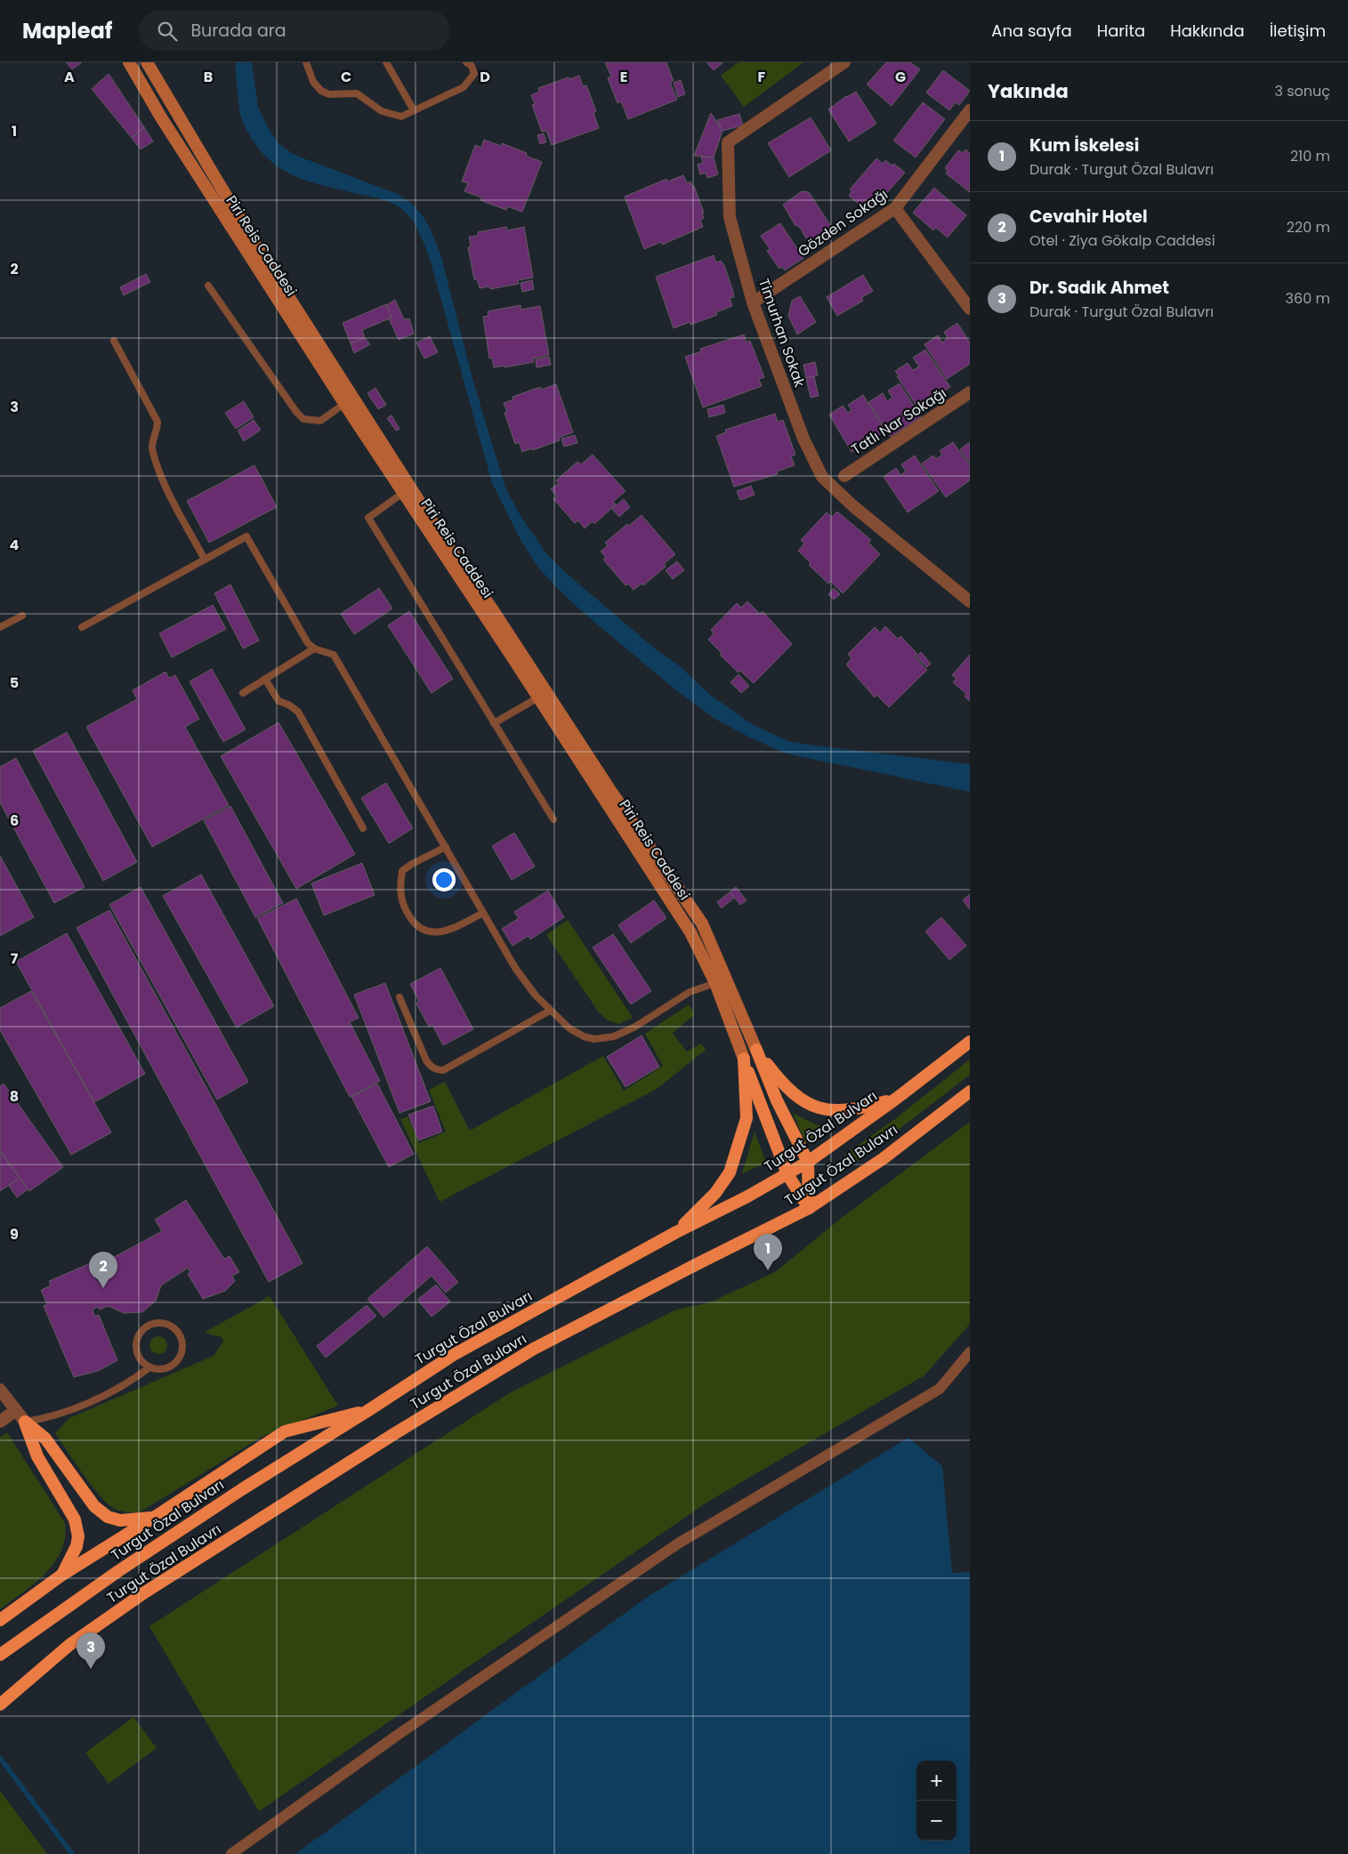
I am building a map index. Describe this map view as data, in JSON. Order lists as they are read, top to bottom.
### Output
{
  "streets": {
    "highway": ["Turgut Özal Bulvarı", "Turgut Özal Bulavrı"],
    "main road": ["Piri Reis Caddesi"],
    "street": ["Gözden Sokağı", "Timurhan Sokak", "Tatlı Nar Sokağı"]
  },
  "crossings": [
    ["Gözden Sokağı", "Timurhan Sokak"]
  ],
  "page": {
    "header": "Mapleaf",
    "search": "Burada ara",
    "nav": [
      "Ana sayfa",
      "Harita",
      "Hakkında",
      "İletişim"
    ],
    "heading": ["Yakında", "3 sonuç"],
    "list": [
      {
        "mark": "1",
        "name": "Kum İskelesi",
        "note": "Durak · Turgut Özal Bulavrı",
        "value": "210 m"
      },
      {
        "mark": "2",
        "name": "Cevahir Hotel",
        "note": "Otel · Ziya Gökalp Caddesi",
        "value": "220 m"
      },
      {
        "mark": "3",
        "name": "Dr. Sadık Ahmet",
        "note": "Durak · Turgut Özal Bulavrı",
        "value": "360 m"
      }
    ],
    "pins": ["1", "2", "3"],
    "map_buttons": ["+", "−"]
  },
  "grid": {
    "columns": [
      "A",
      "B",
      "C",
      "D",
      "E",
      "F",
      "G"
    ],
    "rows": [
      "1",
      "2",
      "3",
      "4",
      "5",
      "6",
      "7",
      "8",
      "9"
    ]
  }
}
